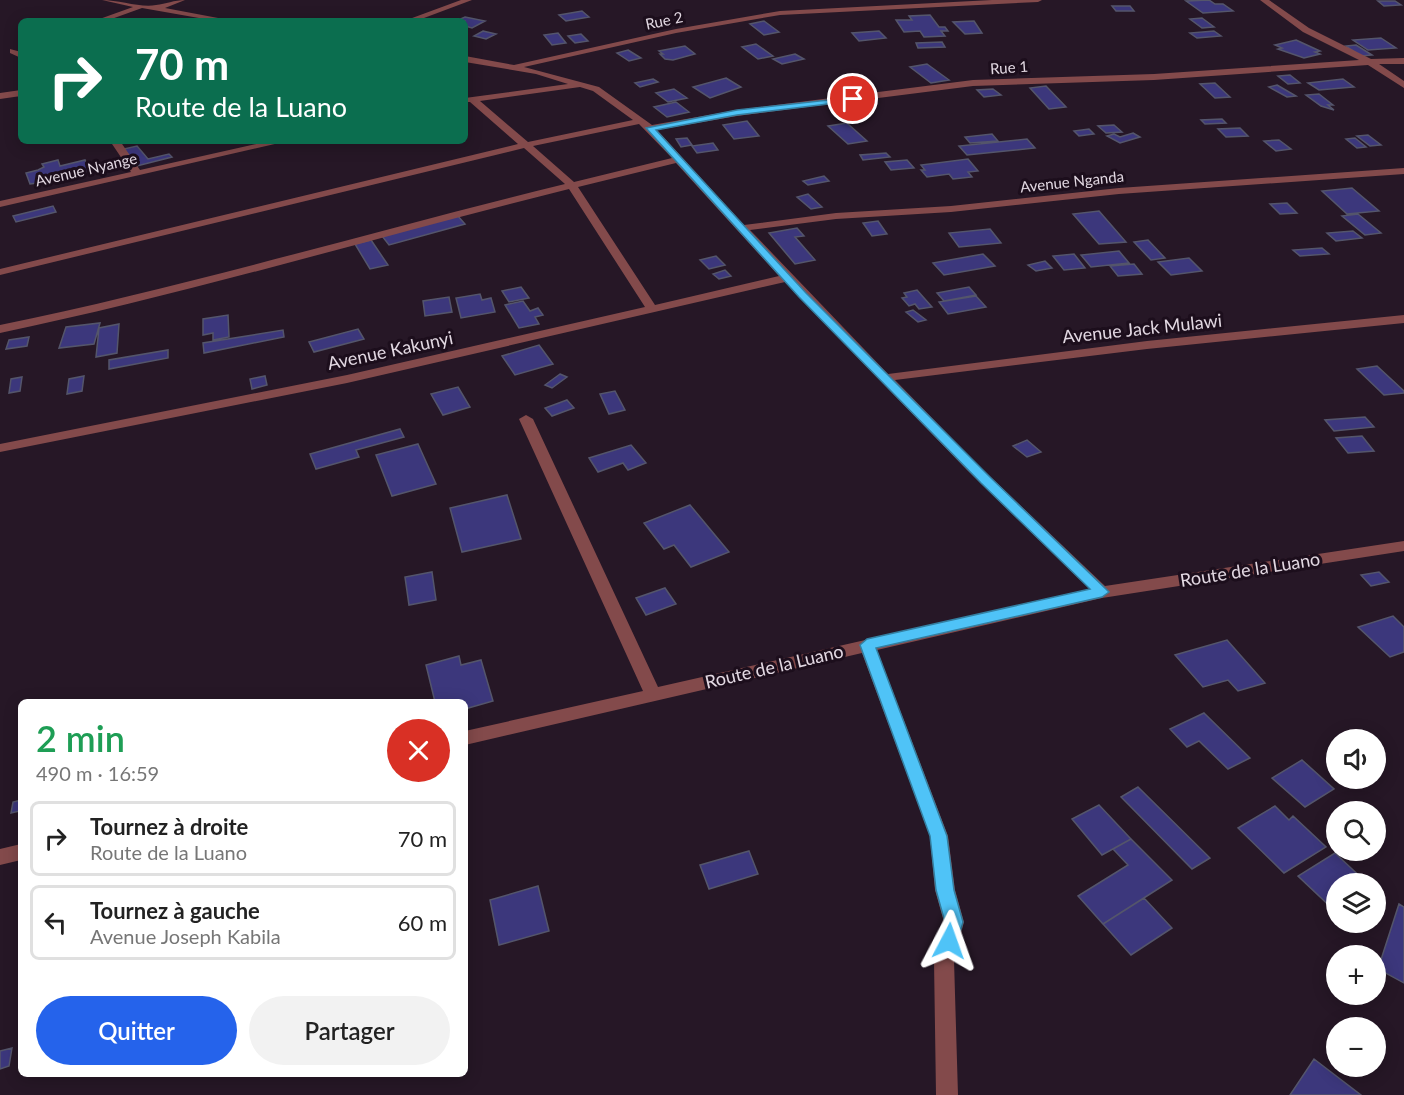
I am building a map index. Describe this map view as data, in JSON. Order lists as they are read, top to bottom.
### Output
{
  "streets": {
    "street": [
      "Rue 2",
      "Rue 1",
      "Avenue Nyange",
      "Avenue Nganda",
      "Avenue Jack Mulawi",
      "Avenue Kakunyi",
      "Route de la Luano"
    ]
  },
  "page": {
    "turn": ["70 m", "Route de la Luano"],
    "heading": ["2 min", "490 m · 16:59"],
    "map_buttons": ["+", "−"],
    "list": [
      {
        "name": "Tournez à droite",
        "note": "Route de la Luano",
        "value": "70 m"
      },
      {
        "name": "Tournez à gauche",
        "note": "Avenue Joseph Kabila",
        "value": "60 m"
      }
    ],
    "buttons": ["Quitter", "Partager"]
  }
}
